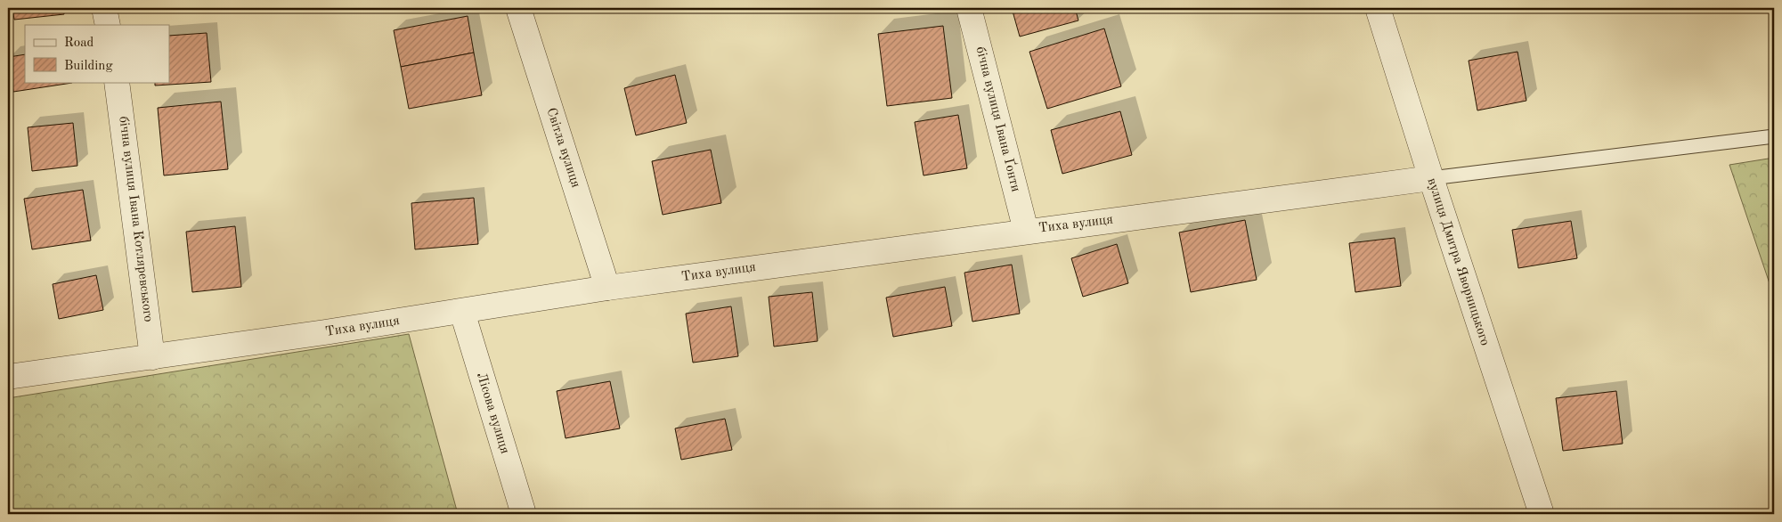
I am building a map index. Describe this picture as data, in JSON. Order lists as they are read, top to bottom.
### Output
{
  "streets": {
    "street": [
      "бічна вулиця Івана Ґонти",
      "Світла вулиця",
      "бічна вулиця Івана Котляревського",
      "Тиха вулиця",
      "вулиця Дмитра Яворницького",
      "Лісова вулиця"
    ]
  },
  "crossings": [
    ["бічна вулиця Івана Ґонти", "Тиха вулиця"],
    ["Світла вулиця", "Тиха вулиця"],
    ["бічна вулиця Івана Котляревського", "Тиха вулиця"],
    ["Тиха вулиця", "вулиця Дмитра Яворницького"],
    ["Тиха вулиця", "Лісова вулиця"]
  ],
  "legend": ["Road", "Building"]
}
